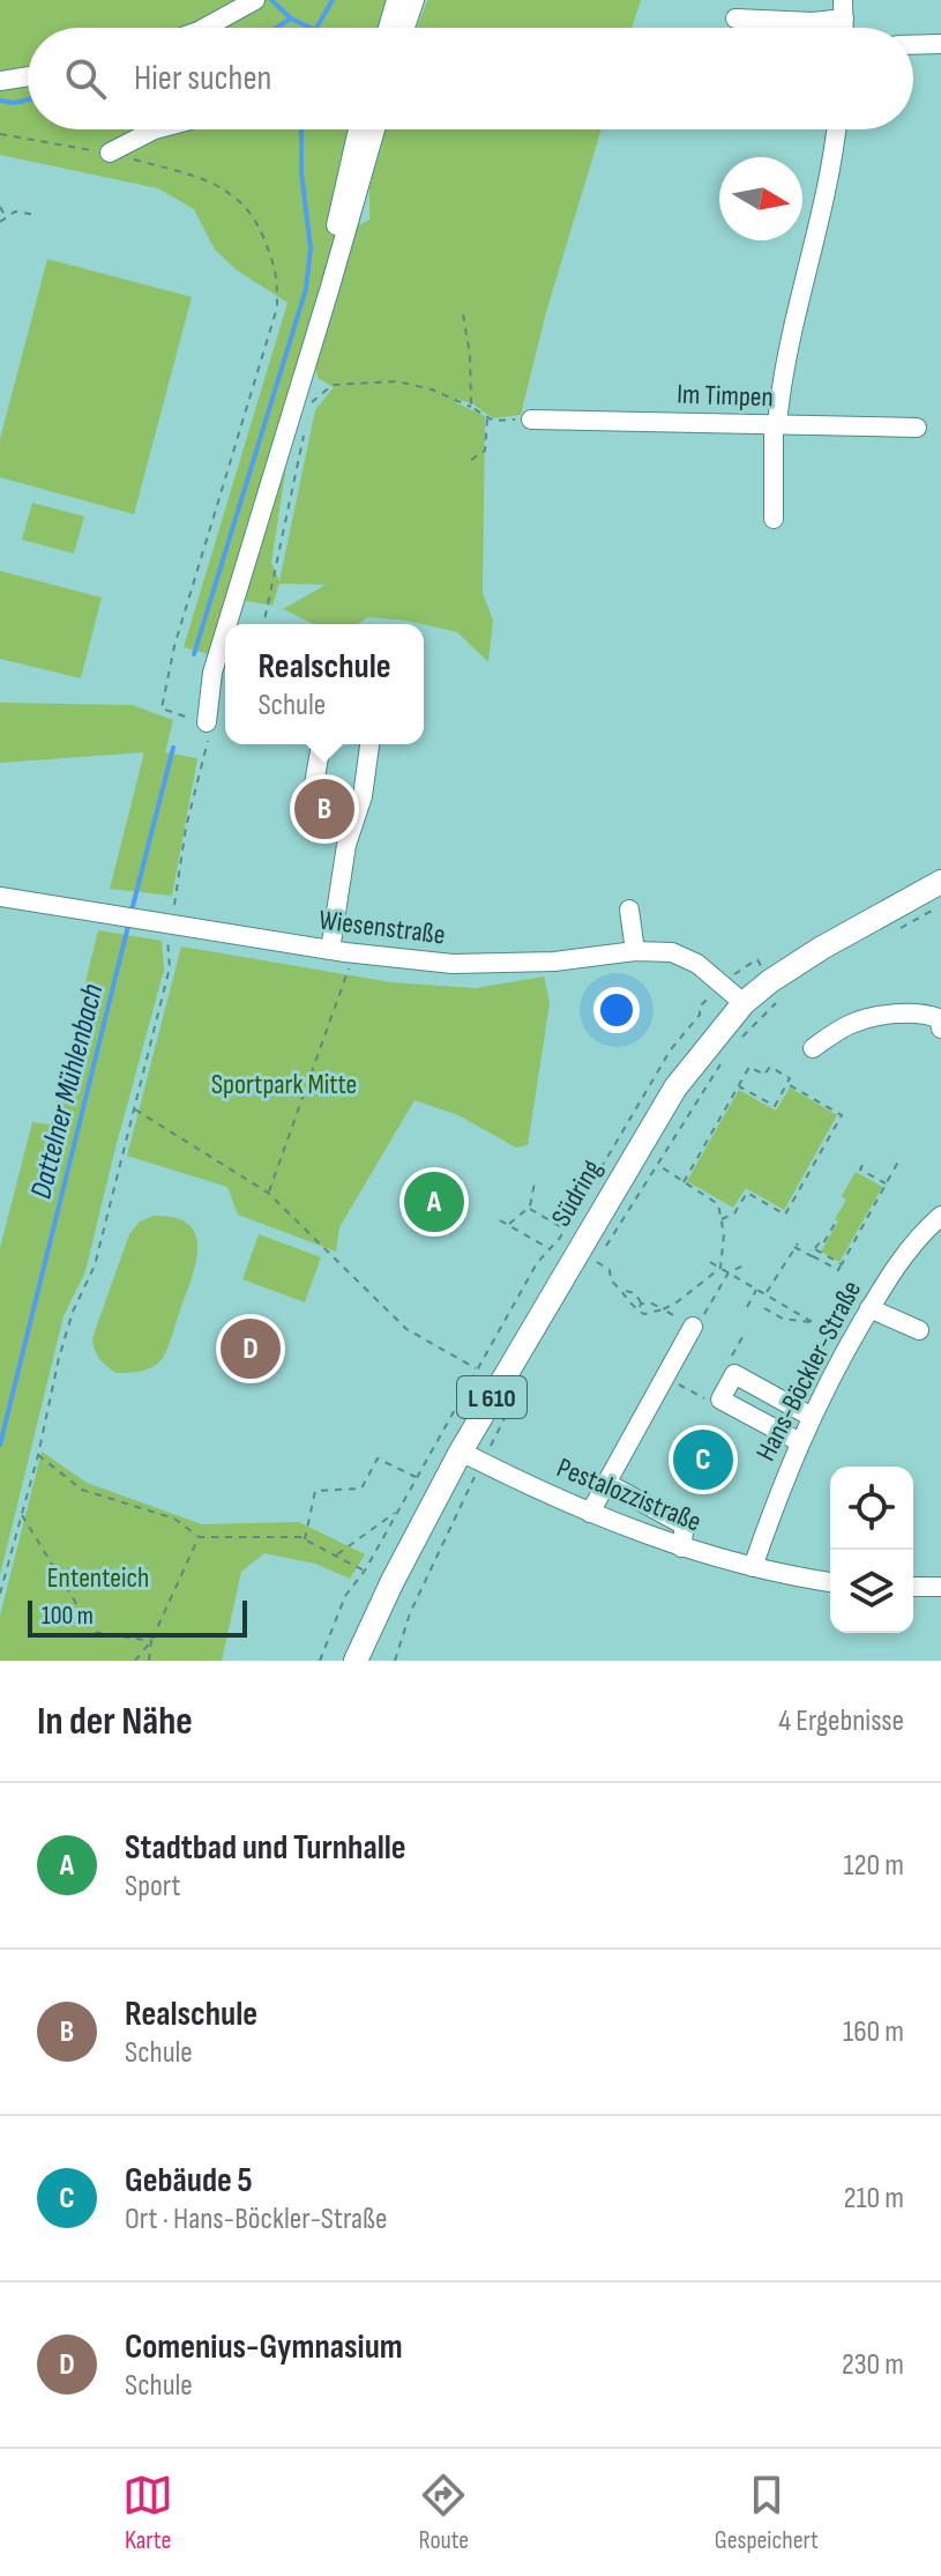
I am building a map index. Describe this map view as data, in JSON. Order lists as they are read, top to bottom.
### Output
{
  "streets": {
    "main road": ["Südring", "L 610"],
    "street": [
      "Im Timpen",
      "Wiesenstraße",
      "Hans-Böckler-Straße",
      "Pestalozzistraße"
    ]
  },
  "crossings": [
    ["Wiesenstraße", "Südring"],
    ["Südring", "Pestalozzistraße"],
    ["Hans-Böckler-Straße", "Pestalozzistraße"]
  ],
  "water": ["Dattelner Mühlenbach"],
  "parks": ["Sportpark Mitte", "Ententeich"],
  "scale_bar": "100 m",
  "north": "right",
  "page": {
    "search": "Hier suchen",
    "popup": ["Realschule", "Schule"],
    "pins": [
      "B",
      "A",
      "D",
      "C"
    ],
    "scale": "100 m",
    "heading": ["In der Nähe", "4 Ergebnisse"],
    "list": [
      {
        "mark": "A",
        "name": "Stadtbad und Turnhalle",
        "note": "Sport",
        "value": "120 m"
      },
      {
        "mark": "B",
        "name": "Realschule",
        "note": "Schule",
        "value": "160 m"
      },
      {
        "mark": "C",
        "name": "Gebäude 5",
        "note": "Ort · Hans-Böckler-Straße",
        "value": "210 m"
      },
      {
        "mark": "D",
        "name": "Comenius-Gymnasium",
        "note": "Schule",
        "value": "230 m"
      }
    ],
    "nav": ["Karte", "Route", "Gespeichert"]
  }
}
